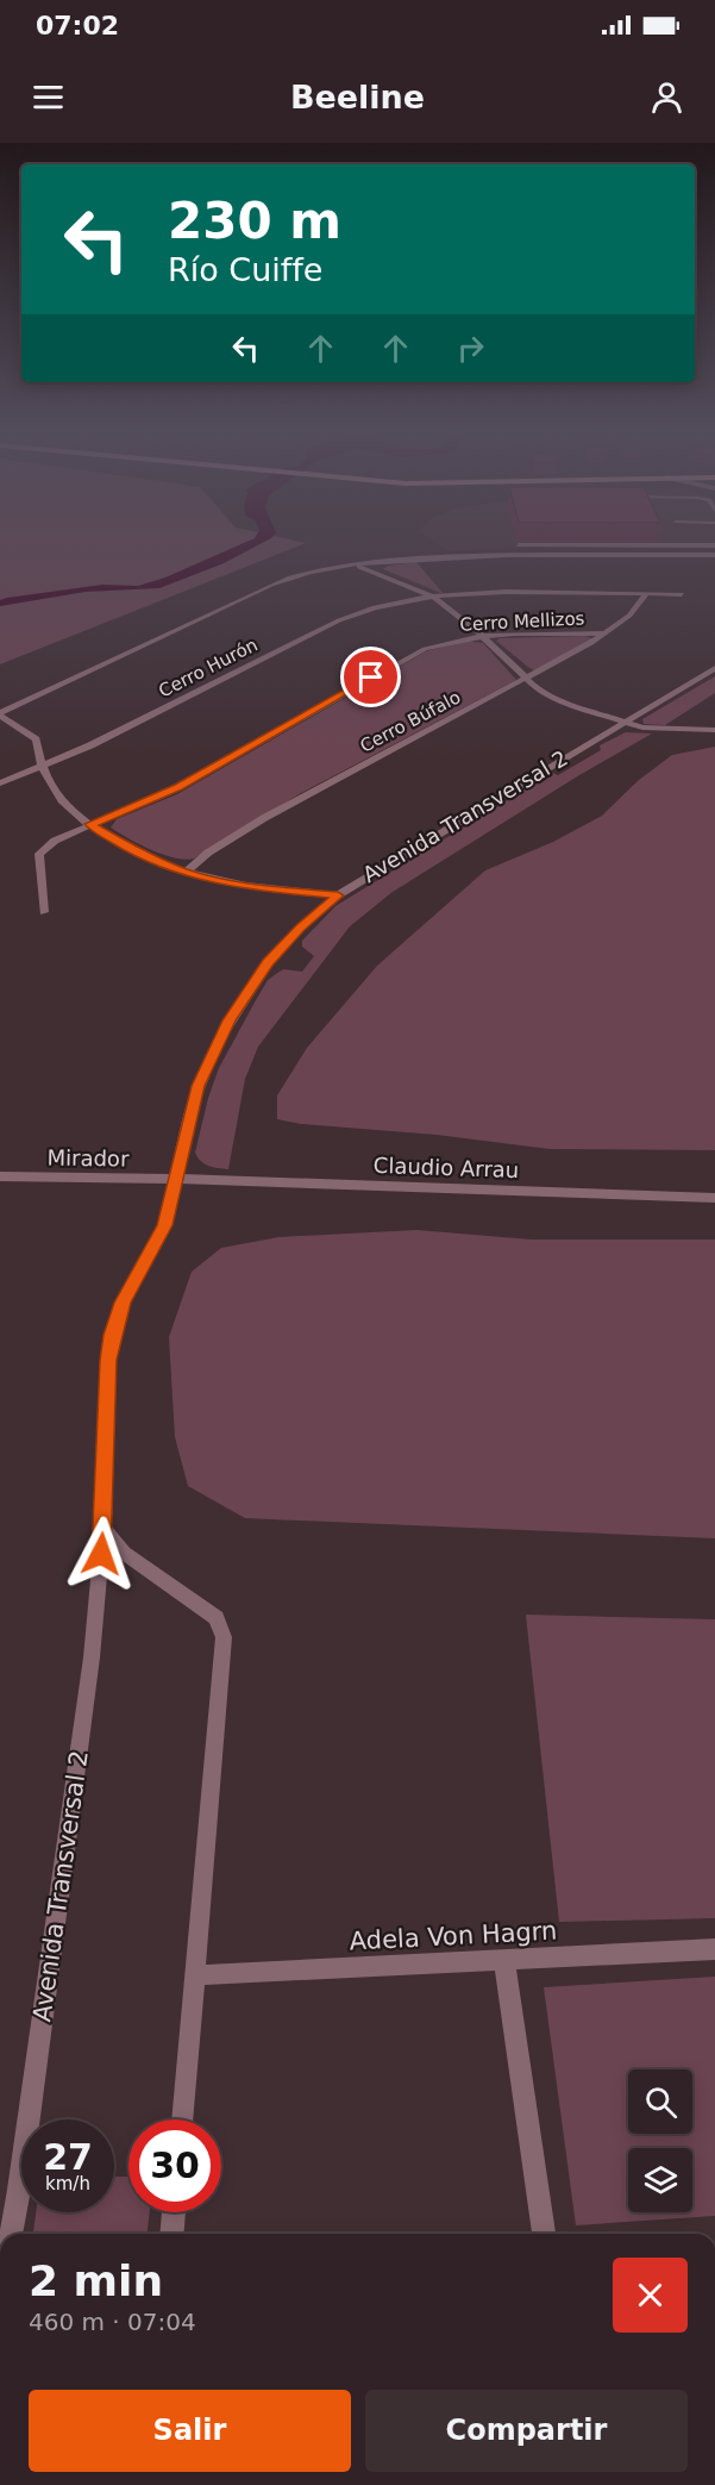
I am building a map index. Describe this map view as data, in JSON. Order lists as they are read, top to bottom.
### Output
{
  "streets": {
    "street": [
      "Cerro Mellizos",
      "Cerro Hurón",
      "Cerro Búfalo",
      "Avenida Transversal 2",
      "Mirador",
      "Claudio Arrau",
      "Adela Von Hagrn"
    ]
  },
  "crossings": [
    ["Cerro Mellizos", "Cerro Búfalo"],
    ["Cerro Hurón", "Cerro Búfalo"],
    ["Avenida Transversal 2", "Mirador"],
    ["Avenida Transversal 2", "Claudio Arrau"],
    ["Mirador", "Claudio Arrau"]
  ],
  "page": {
    "status": "07:02",
    "header": "Beeline",
    "turn": ["230 m", "Río Cuiffe"],
    "speed": "27 km/h",
    "limit": "30",
    "heading": ["2 min", "460 m · 07:04"],
    "buttons": ["Salir", "Compartir"]
  }
}
